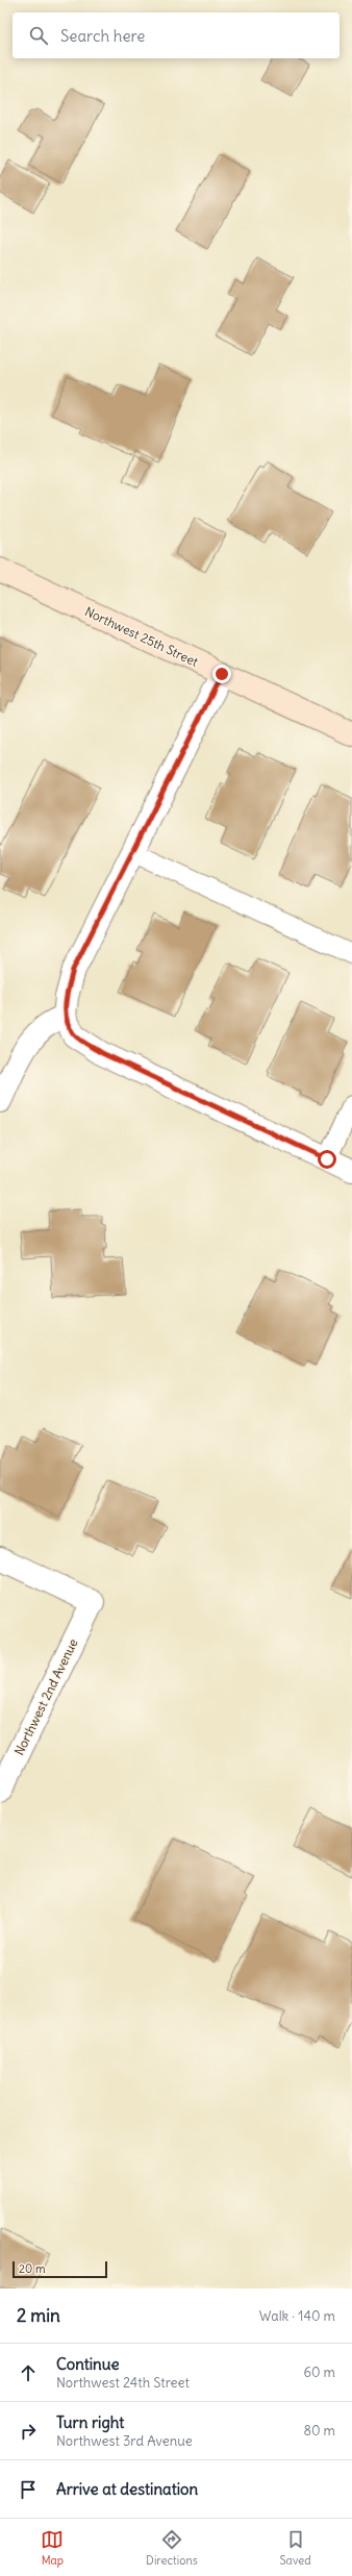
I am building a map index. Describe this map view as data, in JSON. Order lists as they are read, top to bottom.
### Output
{
  "streets": {
    "street": ["Northwest 25th Street", "Northwest 2nd Avenue"]
  },
  "scale_bar": "20 m",
  "page": {
    "search": "Search here",
    "scale": "20 m",
    "heading": ["2 min", "Walk · 140 m"],
    "list": [
      ["Continue", "Northwest 24th Street", "60 m"],
      ["Turn right", "Northwest 3rd Avenue", "80 m"],
      "Arrive at destination"
    ],
    "nav": ["Map", "Directions", "Saved"]
  }
}
